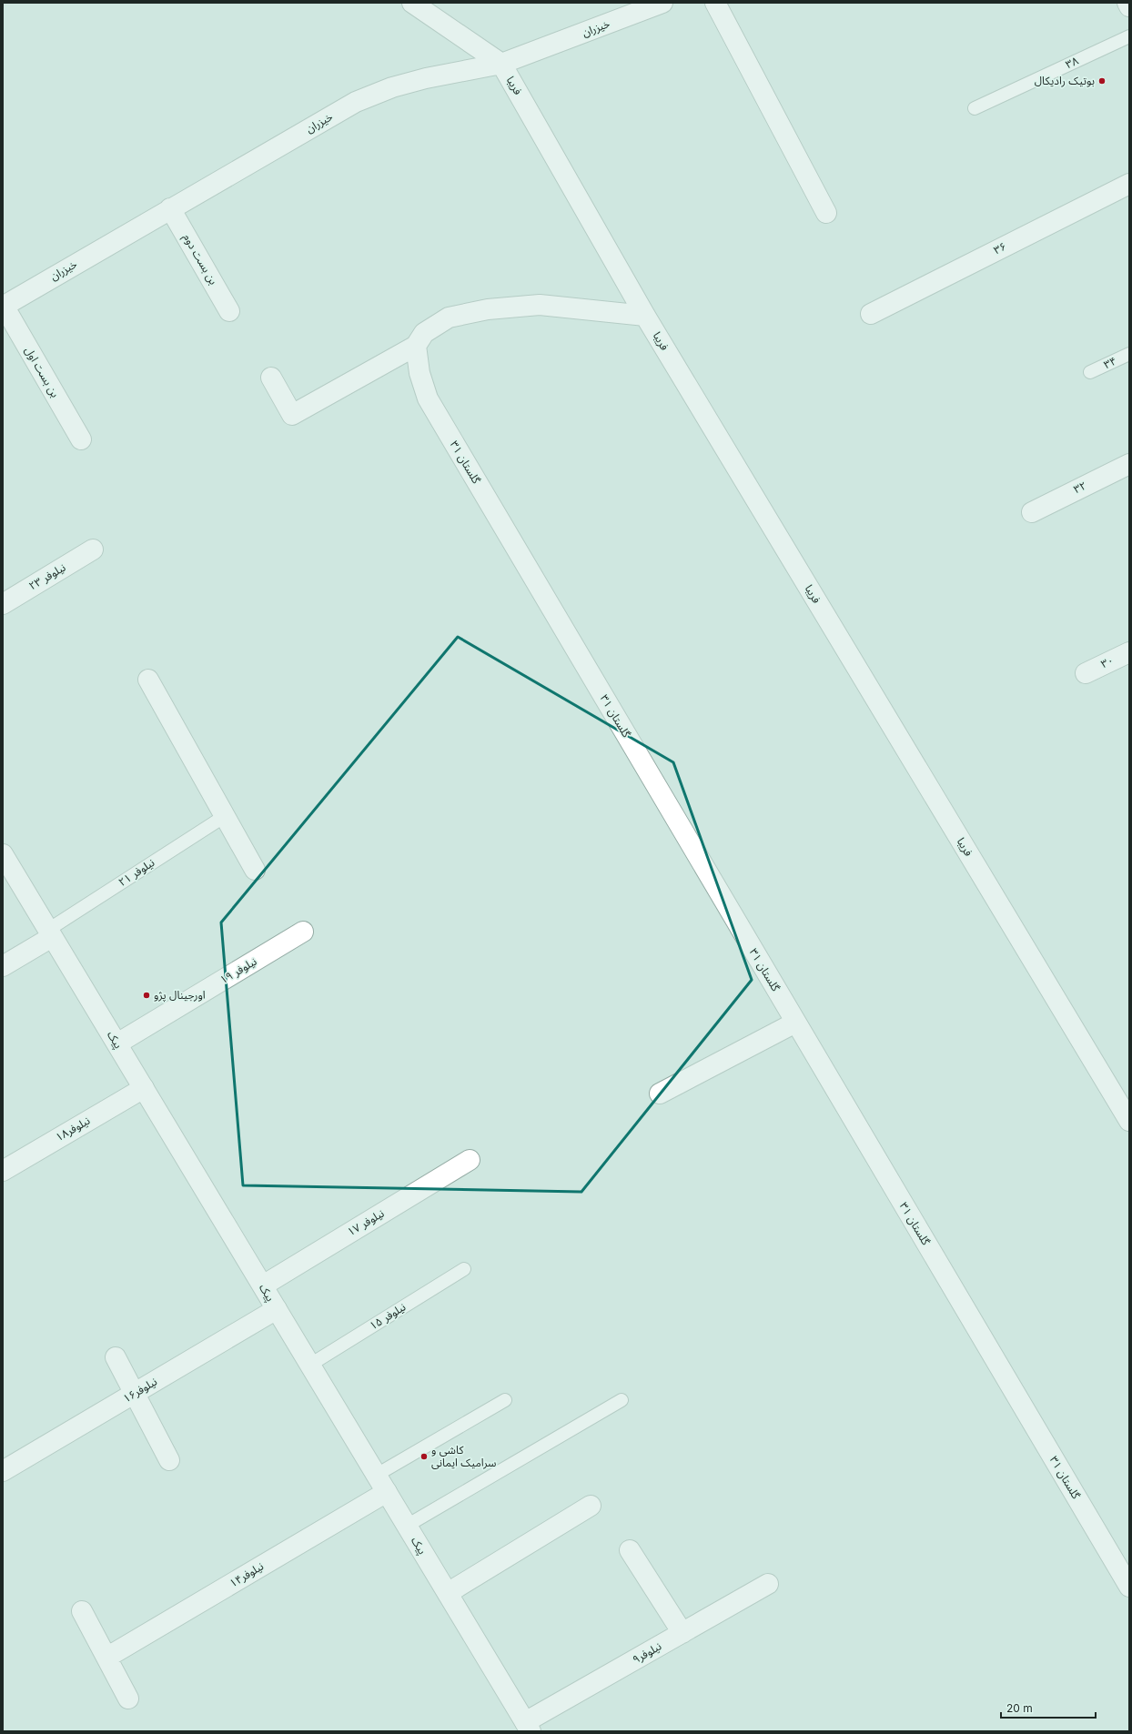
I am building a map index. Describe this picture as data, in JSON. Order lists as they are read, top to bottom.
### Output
{
  "streets": {
    "street": [
      "خیزران",
      "فریبا",
      "۳۶",
      "بن بست دوم",
      "بن بست اول",
      "گلستان ۳۱",
      "۳۲",
      "نیلوفر ۲۳",
      "۳۰",
      "نیلوفر ۱۹",
      "پیک",
      "نیلوفر۱۸",
      "نیلوفر ۱۷",
      "نیلوفر۱۶",
      "نیلوفر۱۴",
      "نیلوفر۹"
    ],
    "lane": [
      "۳۸",
      "۳۴",
      "نیلوفر ۲۱",
      "نیلوفر ۱۵"
    ]
  },
  "crossings": [
    ["خیزران", "فریبا"],
    ["خیزران", "بن بست دوم"],
    ["خیزران", "بن بست اول"],
    ["نیلوفر ۲۱", "پیک"],
    ["نیلوفر ۱۹", "پیک"],
    ["پیک", "نیلوفر۱۸"],
    ["پیک", "نیلوفر ۱۷"],
    ["پیک", "نیلوفر ۱۵"],
    ["پیک", "نیلوفر۱۶"],
    ["پیک", "نیلوفر۱۴"],
    ["پیک", "نیلوفر۹"]
  ],
  "places": ["بوتیک رادیکال", "اورجینال پژو", "کاشی و سرامیک ایمانی"],
  "scale_bar": "20 m"
}
